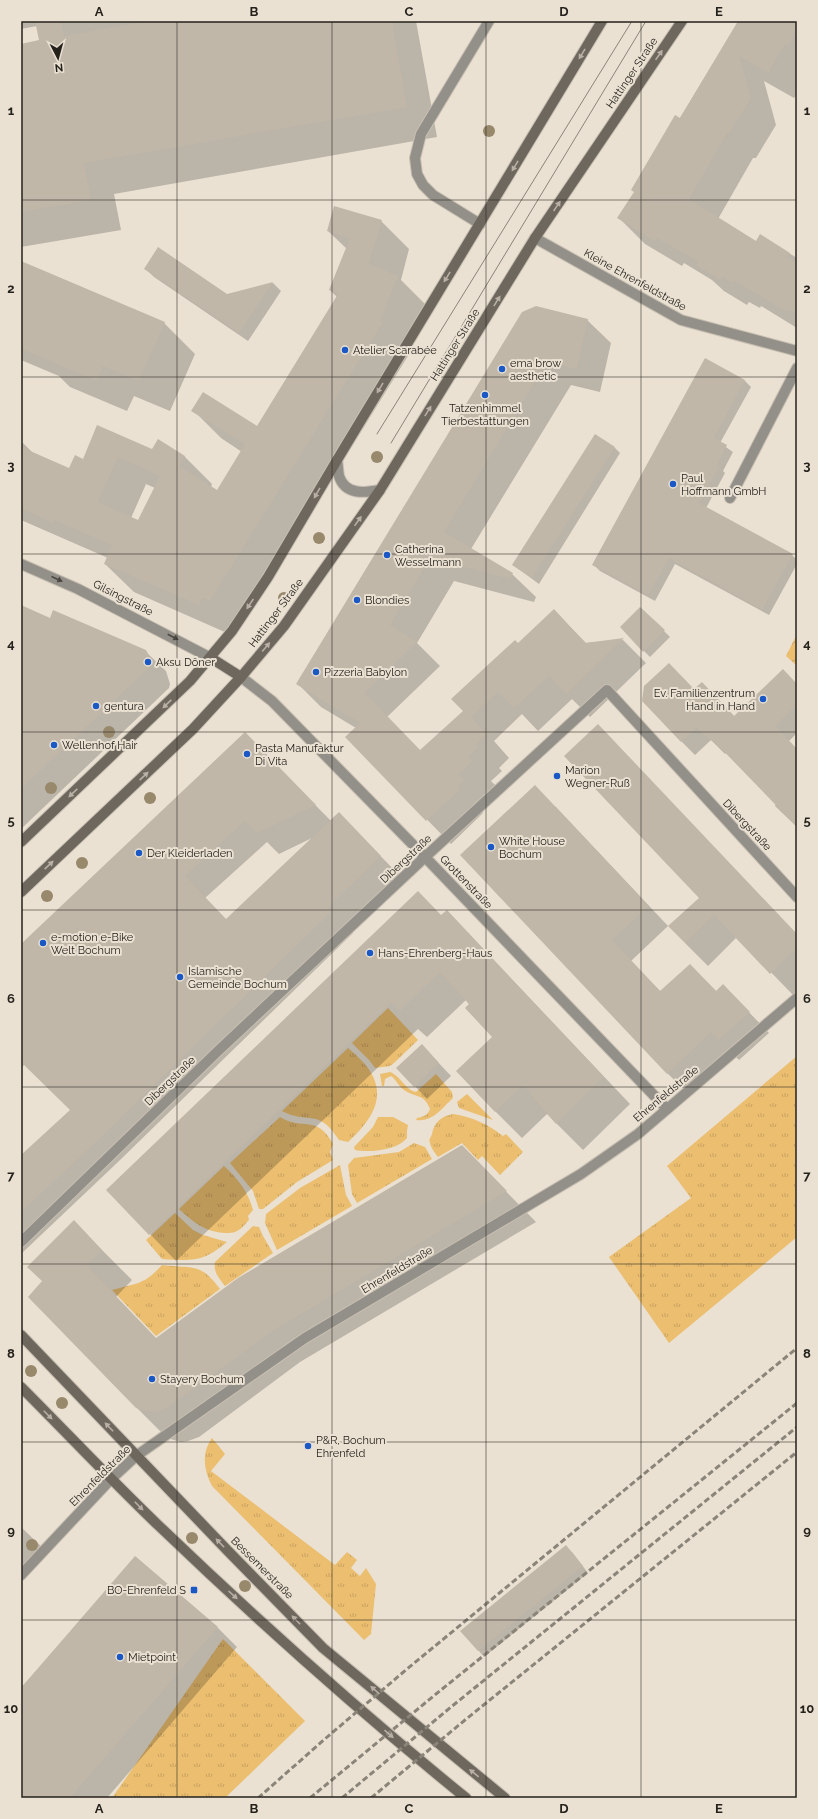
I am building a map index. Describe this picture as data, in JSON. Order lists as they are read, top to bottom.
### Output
{
  "streets": {
    "main road": ["Hattinger Straße", "Bessemerstraße"],
    "street": [
      "Kleine Ehrenfeldstraße",
      "Gilsingstraße",
      "Dibergstraße",
      "Grottenstraße",
      "Ehrenfeldstraße"
    ]
  },
  "crossings": [
    ["Hattinger Straße", "Kleine Ehrenfeldstraße"],
    ["Hattinger Straße", "Grottenstraße"],
    ["Dibergstraße", "Grottenstraße"],
    ["Grottenstraße", "Ehrenfeldstraße"],
    ["Ehrenfeldstraße", "Bessemerstraße"]
  ],
  "one_way": ["Gilsingstraße"],
  "places": {
    "other": [
      "Atelier Scarabée",
      "ema brow aesthetic",
      "Tatzenhimmel Tierbestattungen",
      "Paul Hoffmann GmbH",
      "Catherina Wesselmann",
      "Blondies",
      "Aksu Döner",
      "Pizzeria Babylon",
      "Ev. Familienzentrum Hand in Hand",
      "gentura",
      "Wellenhof Hair",
      "Pasta Manufaktur Di Vita",
      "Marion Wegner-Ruß",
      "White House Bochum",
      "Der Kleiderladen",
      "e-motion e-Bike Welt Bochum",
      "Hans-Ehrenberg-Haus",
      "Islamische Gemeinde Bochum",
      "Stayery Bochum",
      "P&R, Bochum Ehrenfeld",
      "Mietpoint"
    ],
    "transit": ["BO-Ehrenfeld S"]
  },
  "north": "bottom",
  "grid": {
    "columns": [
      "A",
      "B",
      "C",
      "D",
      "E"
    ],
    "rows": [
      "1",
      "2",
      "3",
      "4",
      "5",
      "6",
      "7",
      "8",
      "9",
      "10"
    ]
  }
}
